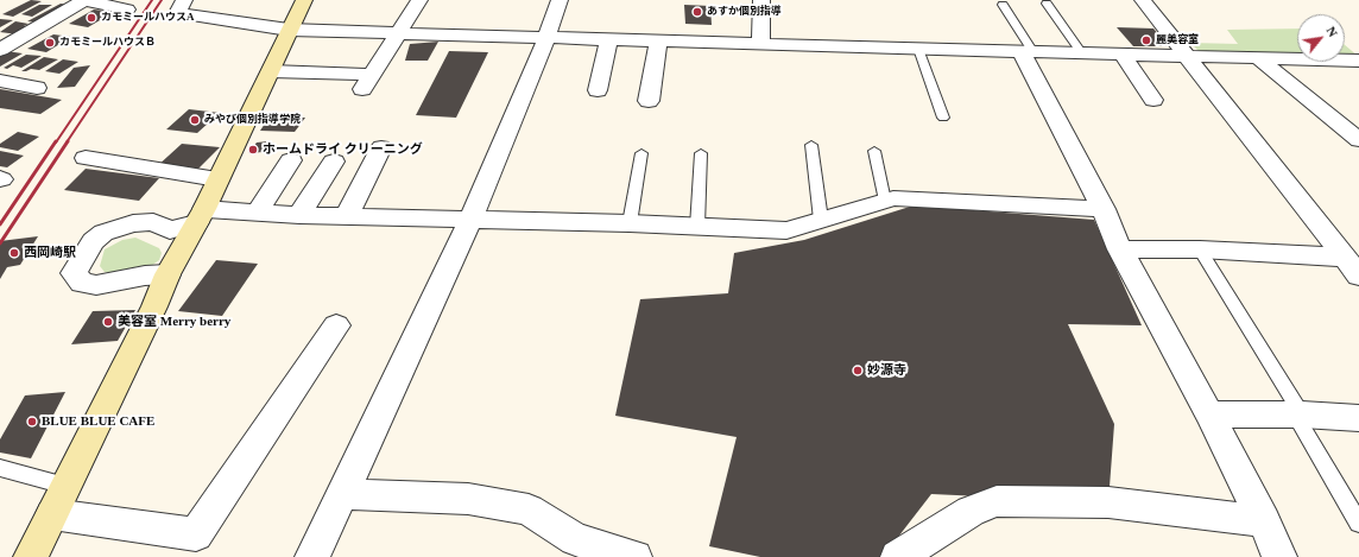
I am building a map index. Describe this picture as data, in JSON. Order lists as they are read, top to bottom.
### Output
{
  "places": [
    "あすか個別指導",
    "カモミールハウスA",
    "麗美容室",
    "カモミールハウスＢ",
    "みやび個別指導学院",
    "ホームドライ クリーニング",
    "西岡崎駅",
    "美容室 Merry berry",
    "妙源寺",
    "BLUE BLUE CAFE"
  ],
  "north": "top right"
}
